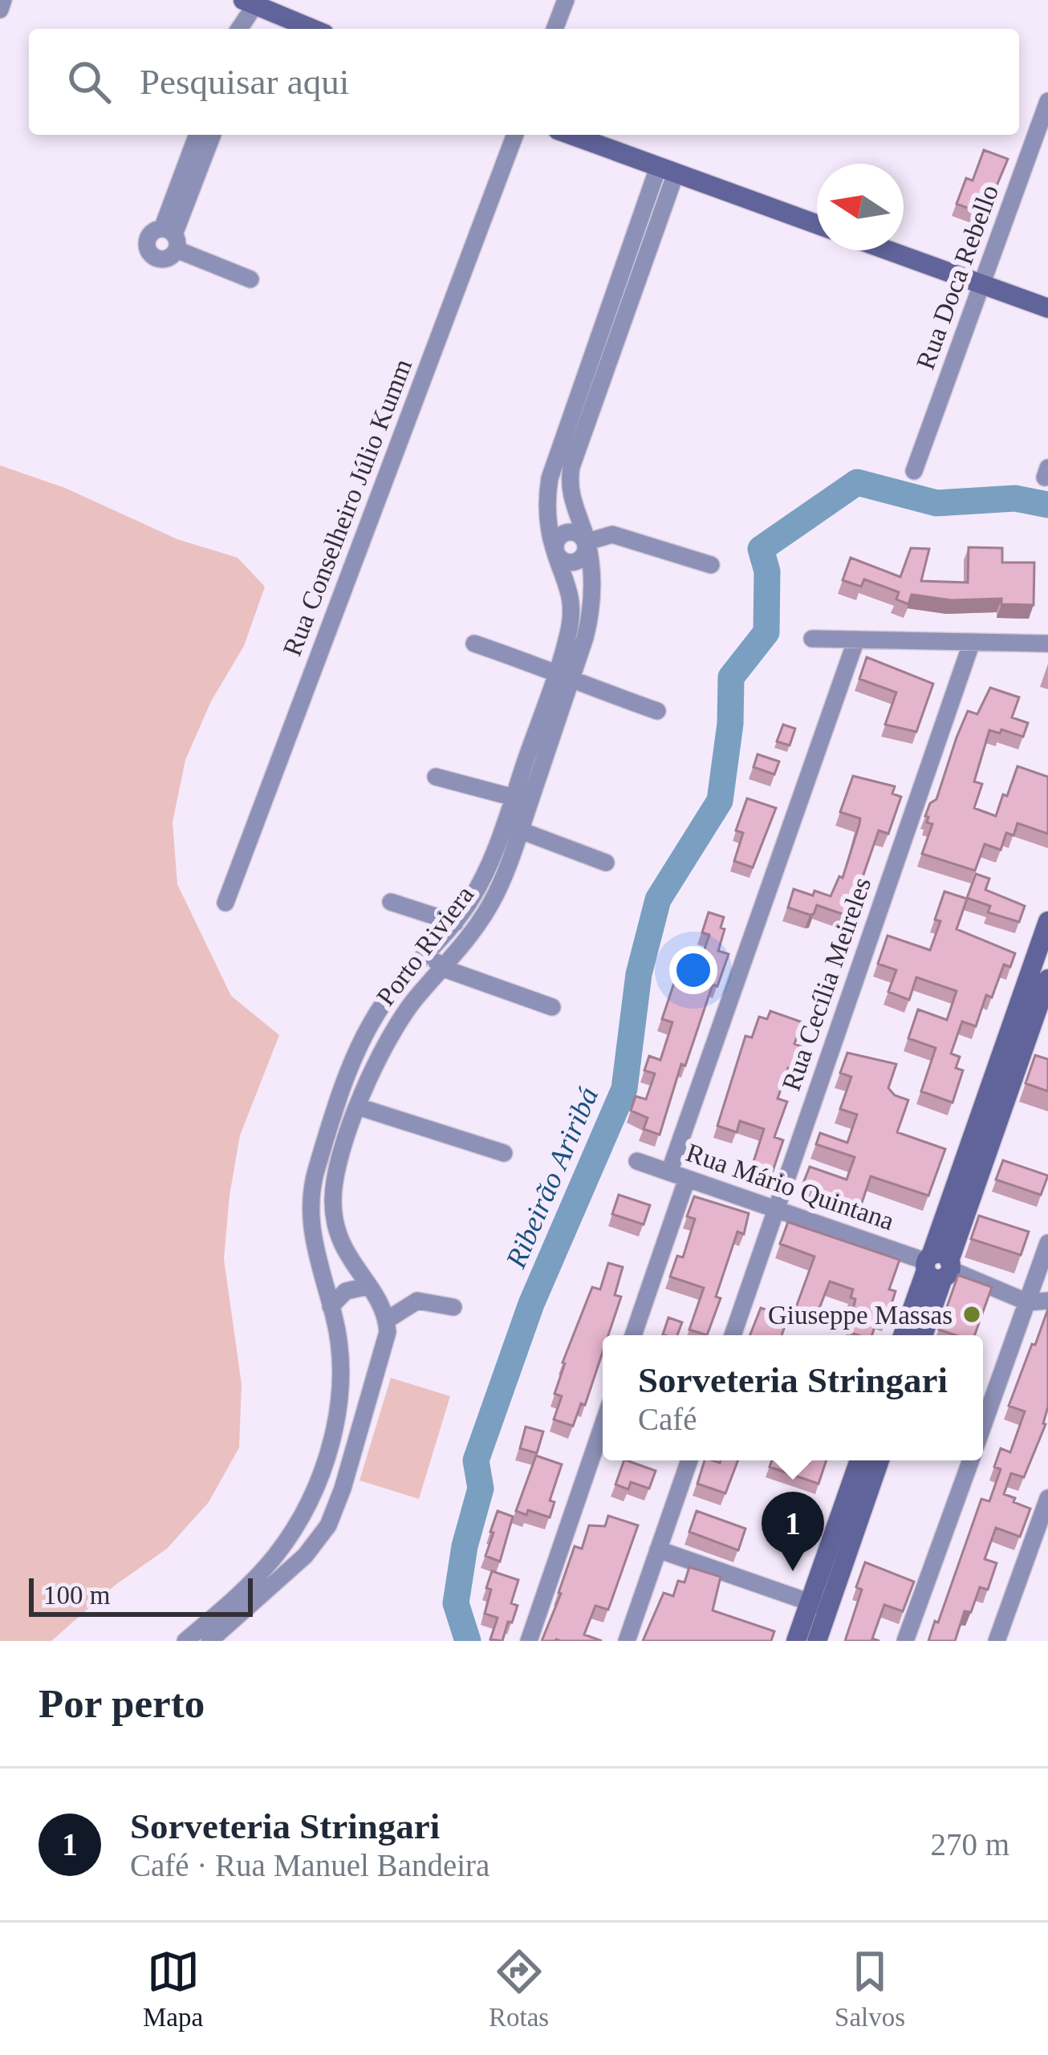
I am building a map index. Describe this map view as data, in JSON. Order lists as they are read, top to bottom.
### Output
{
  "streets": {
    "street": [
      "Rua Doca Rebello",
      "Rua Conselheiro Júlio Kumm",
      "Porto Riviera",
      "Rua Cecília Meireles",
      "Rua Mário Quintana"
    ]
  },
  "crossings": [
    ["Rua Cecília Meireles", "Rua Mário Quintana"]
  ],
  "water": ["Ribeirão Ariribá"],
  "places": ["Giuseppe Massas"],
  "scale_bar": "100 m",
  "north": "left",
  "page": {
    "search": "Pesquisar aqui",
    "popup": ["Sorveteria Stringari", "Café"],
    "pins": "1",
    "scale": "100 m",
    "heading": "Por perto",
    "list": [
      {
        "mark": "1",
        "name": "Sorveteria Stringari",
        "note": "Café · Rua Manuel Bandeira",
        "value": "270 m"
      }
    ],
    "nav": ["Mapa", "Rotas", "Salvos"]
  }
}
